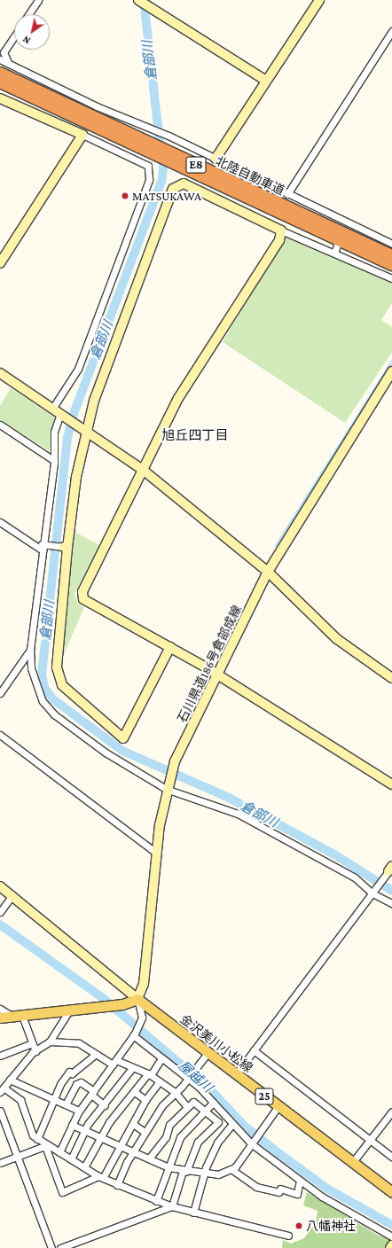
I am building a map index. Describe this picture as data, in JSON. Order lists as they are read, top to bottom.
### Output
{
  "streets": {
    "highway": ["E8", "北陸自動車道"],
    "main road": ["金沢美川小松線", "25"],
    "street": ["石川県道186号倉部成線"]
  },
  "crossings": [
    ["石川県道186号倉部成線", "金沢美川小松線"]
  ],
  "districts": ["旭丘四丁目"],
  "water": ["倉部川", "屋越川"],
  "places": ["MATSUKAWA", "八幡神社"],
  "north": "bottom left"
}
